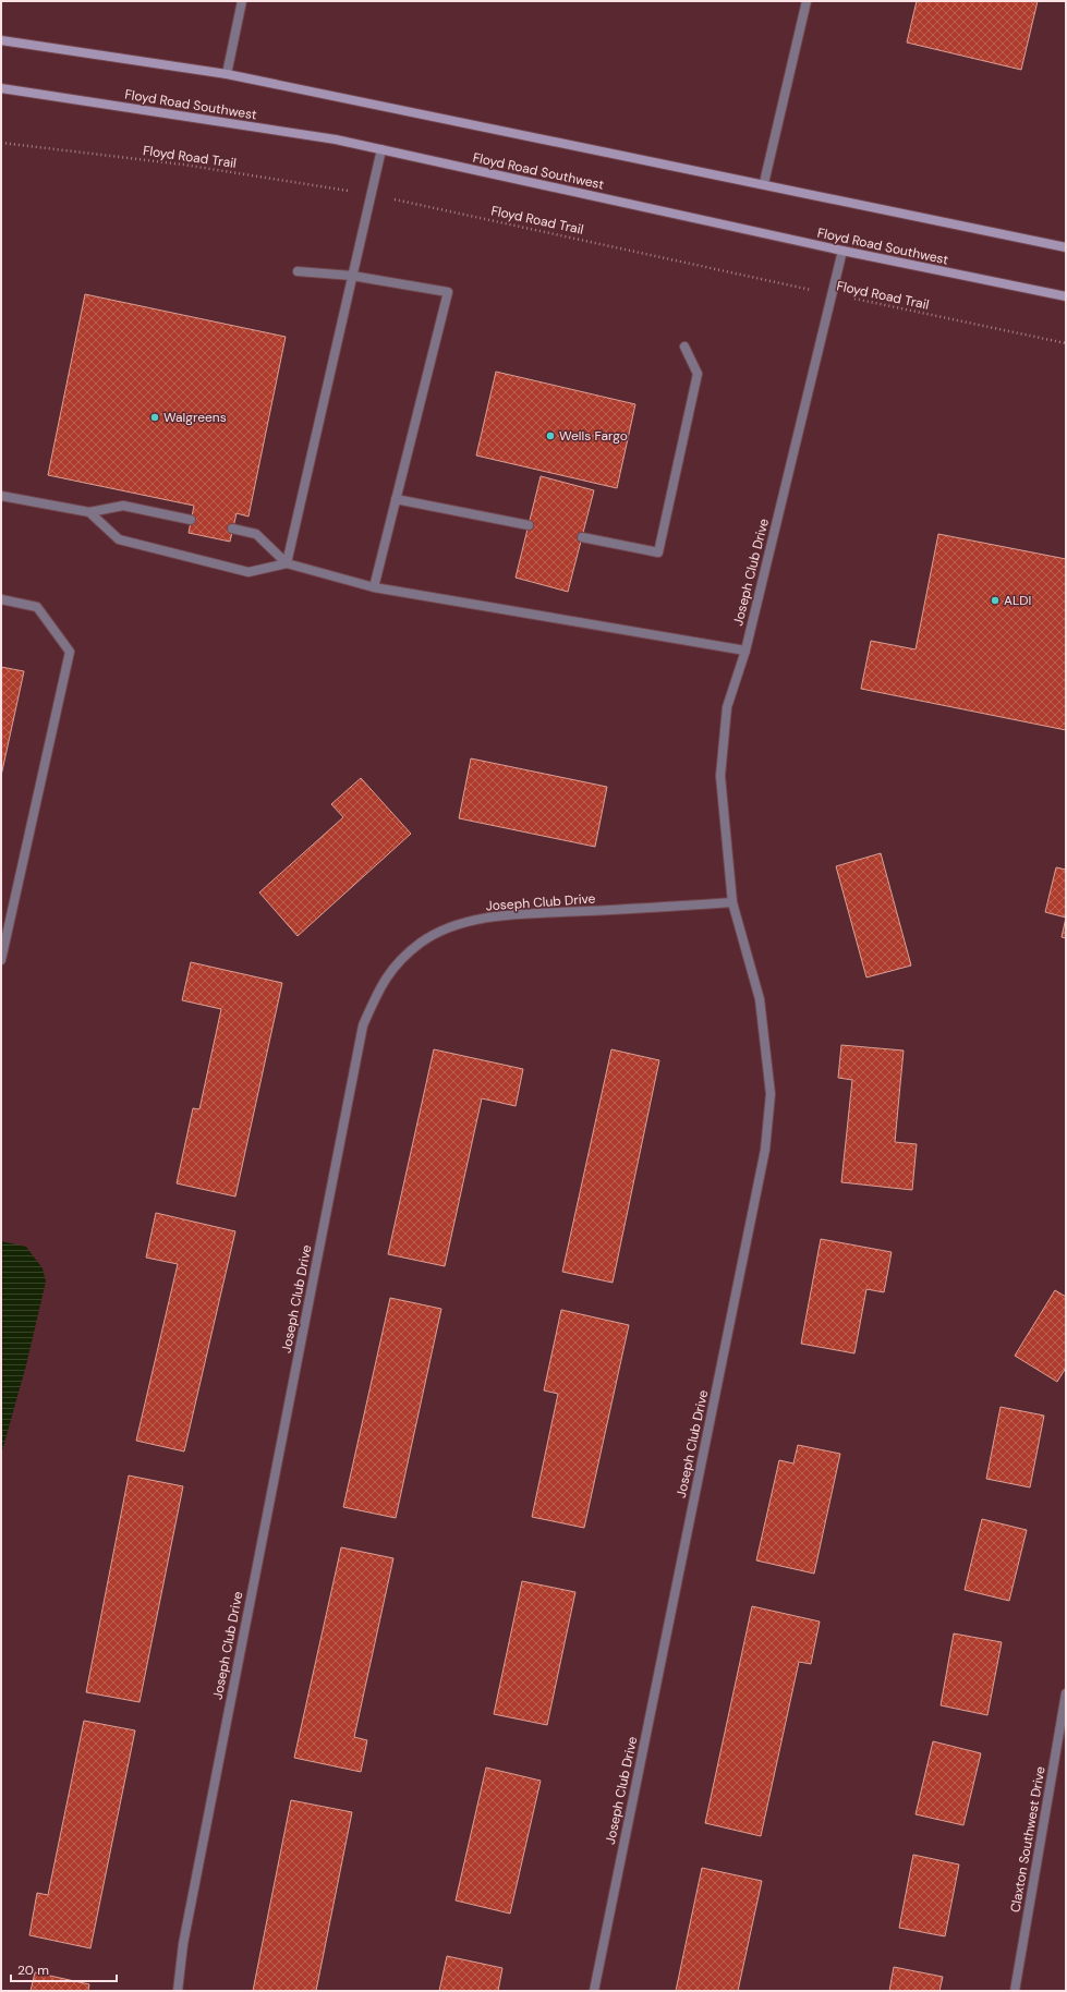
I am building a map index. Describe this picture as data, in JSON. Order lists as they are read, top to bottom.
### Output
{
  "streets": {
    "main road": ["Floyd Road Southwest"],
    "street": ["Joseph Club Drive", "Claxton Southwest Drive"],
    "path": ["Floyd Road Trail"]
  },
  "crossings": [
    ["Floyd Road Southwest", "Joseph Club Drive"],
    ["Floyd Road Trail", "Joseph Club Drive"]
  ],
  "places": ["Walgreens", "Wells Fargo", "ALDI"],
  "scale_bar": "20 m"
}
